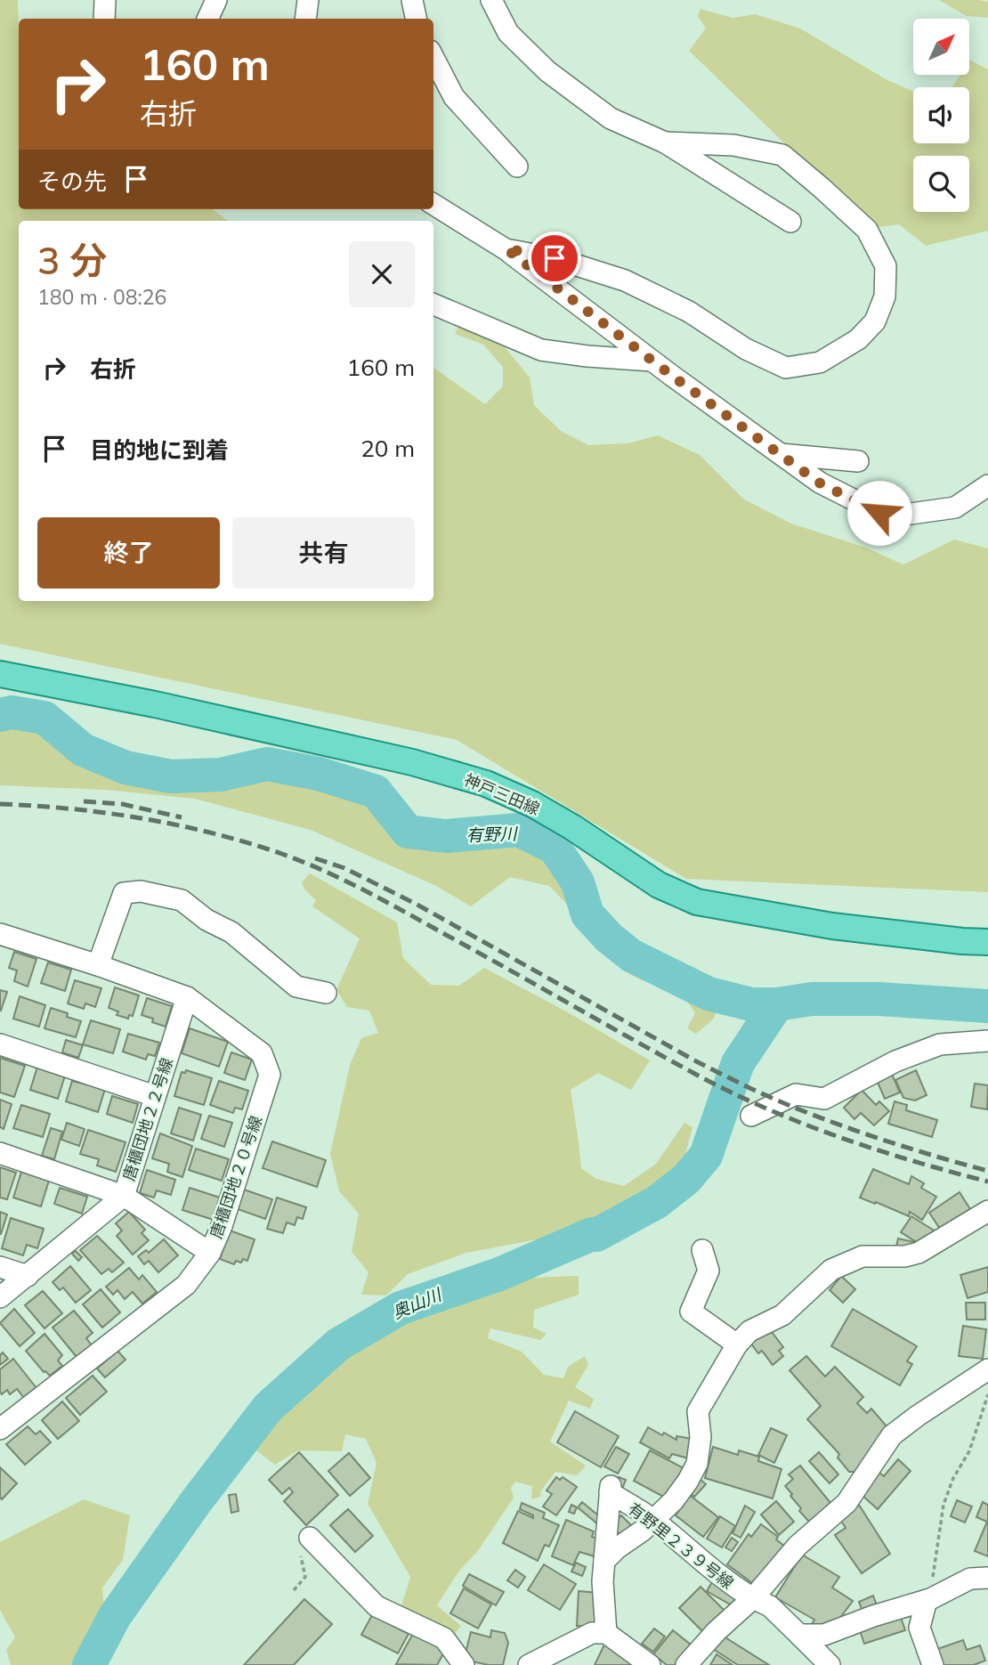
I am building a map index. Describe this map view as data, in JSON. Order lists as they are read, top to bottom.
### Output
{
  "streets": {
    "main road": ["神戸三田線"],
    "street": ["唐櫃団地２２号線", "唐櫃団地２０号線", "有野里２３９号線"]
  },
  "crossings": [
    ["唐櫃団地２２号線", "唐櫃団地２０号線"]
  ],
  "water": ["有野川", "奥山川"],
  "north": "top right",
  "page": {
    "turn": ["160 m", "右折"],
    "then": "その先",
    "heading": ["3 分", "180 m · 08:26"],
    "list": [
      {
        "name": "右折",
        "value": "160 m"
      },
      {
        "name": "目的地に到着",
        "value": "20 m"
      }
    ],
    "buttons": ["終了", "共有"]
  }
}
